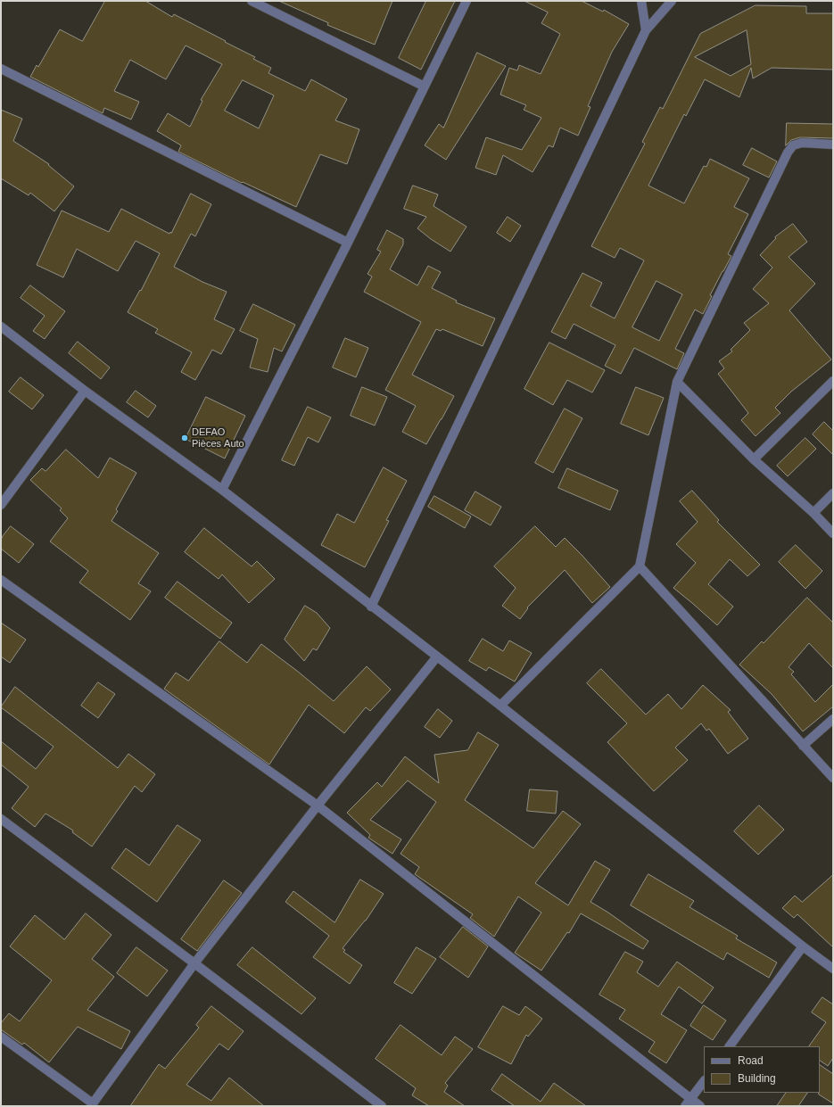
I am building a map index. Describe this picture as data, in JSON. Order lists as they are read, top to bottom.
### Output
{
  "places": ["DEFAO Pièces Auto"],
  "legend": ["Road", "Building"]
}
